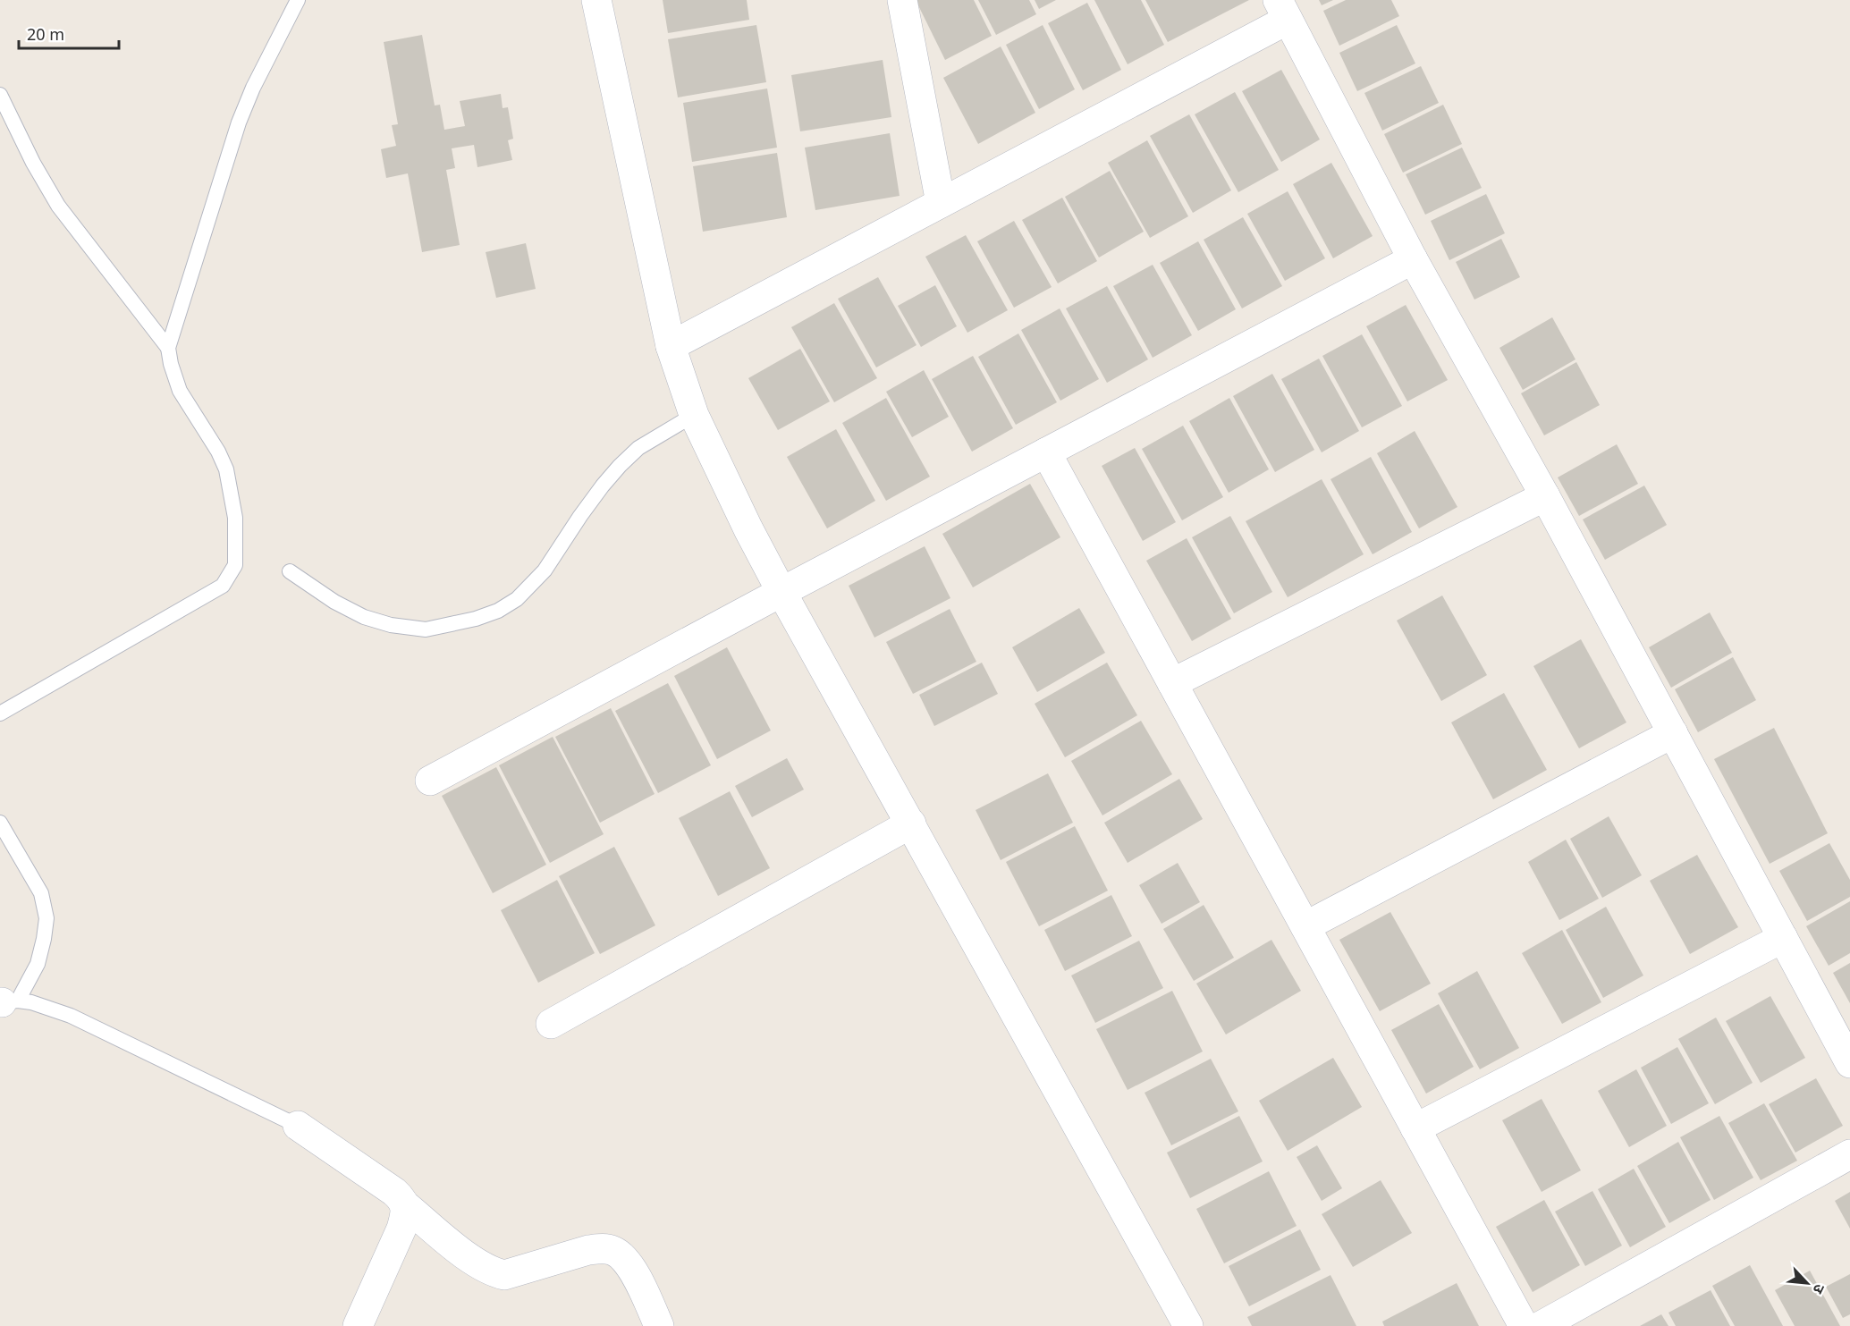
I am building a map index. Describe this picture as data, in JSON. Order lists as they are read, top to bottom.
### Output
{
  "scale_bar": "20 m",
  "north": "bottom right"
}
